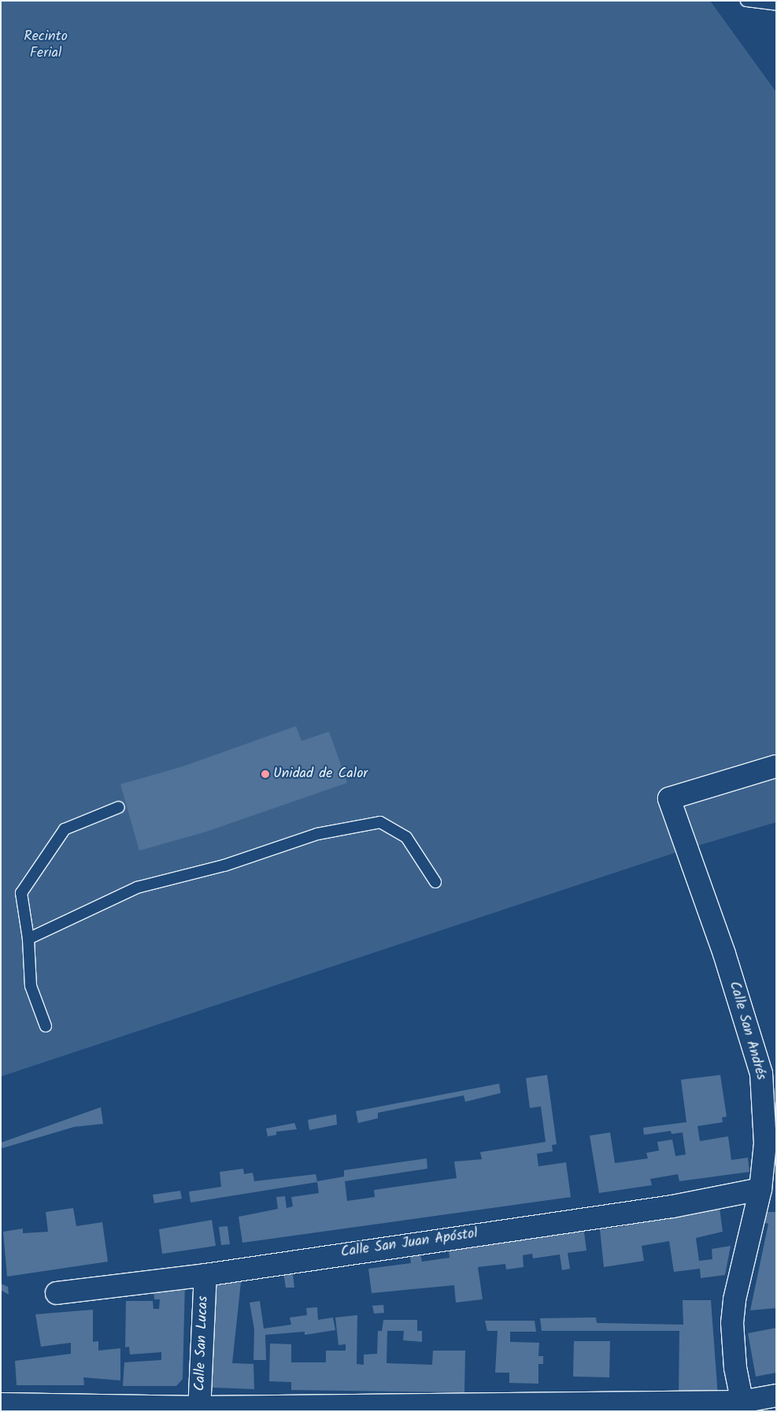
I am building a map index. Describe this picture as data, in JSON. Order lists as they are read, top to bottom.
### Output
{
  "streets": {
    "street": ["Calle San Andrés", "Calle San Juan Apóstol", "Calle San Lucas"]
  },
  "crossings": [
    ["Calle San Andrés", "Calle San Juan Apóstol"],
    ["Calle San Juan Apóstol", "Calle San Lucas"]
  ],
  "parks": ["Recinto Ferial"],
  "places": ["Unidad de Calor"]
}
